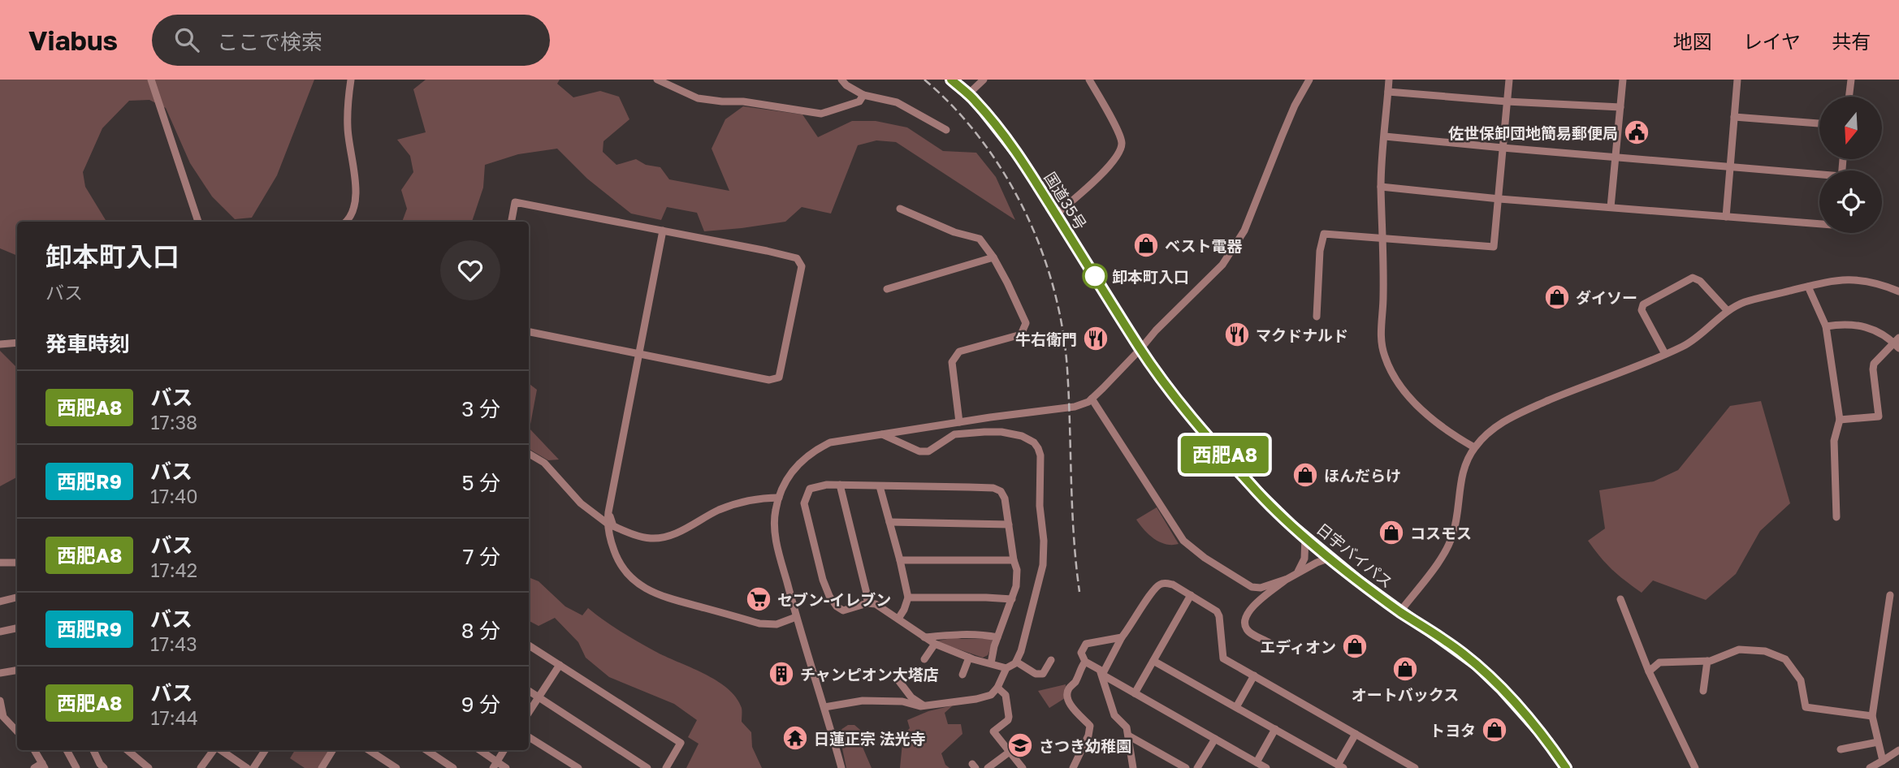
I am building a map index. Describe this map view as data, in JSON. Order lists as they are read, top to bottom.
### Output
{
  "streets": {
    "highway": ["国道35号", "日宇バイパス"]
  },
  "crossings": [
    ["国道35号", "日宇バイパス"]
  ],
  "places": {
    "public building": ["佐世保卸団地簡易郵便局"],
    "shop": [
      "ベスト電器",
      "ダイソー",
      "ほんだらけ",
      "コスモス",
      "エディオン",
      "オートバックス",
      "トヨタ"
    ],
    "other": ["卸本町入口"],
    "restaurant": ["マクドナルド", "牛右衛門"],
    "supermarket": ["セブン-イレブン"],
    "building": ["チャンピオン大塔店"],
    "temple": ["日蓮正宗 法光寺"],
    "school or university": ["さつき幼稚園"]
  },
  "lines": ["bus line 西肥A8"],
  "north": "bottom",
  "page": {
    "header": "Viabus",
    "search": "ここで検索",
    "nav": ["地図", "レイヤ", "共有"],
    "on_map": "西肥A8",
    "heading": [
      ["卸本町入口", "バス"],
      "発車時刻"
    ],
    "list": [
      {
        "mark": "西肥A8",
        "name": "バス",
        "note": "17:38",
        "value": "3 分"
      },
      {
        "mark": "西肥R9",
        "name": "バス",
        "note": "17:40",
        "value": "5 分"
      },
      {
        "mark": "西肥A8",
        "name": "バス",
        "note": "17:42",
        "value": "7 分"
      },
      {
        "mark": "西肥R9",
        "name": "バス",
        "note": "17:43",
        "value": "8 分"
      },
      {
        "mark": "西肥A8",
        "name": "バス",
        "note": "17:44",
        "value": "9 分"
      }
    ]
  }
}
